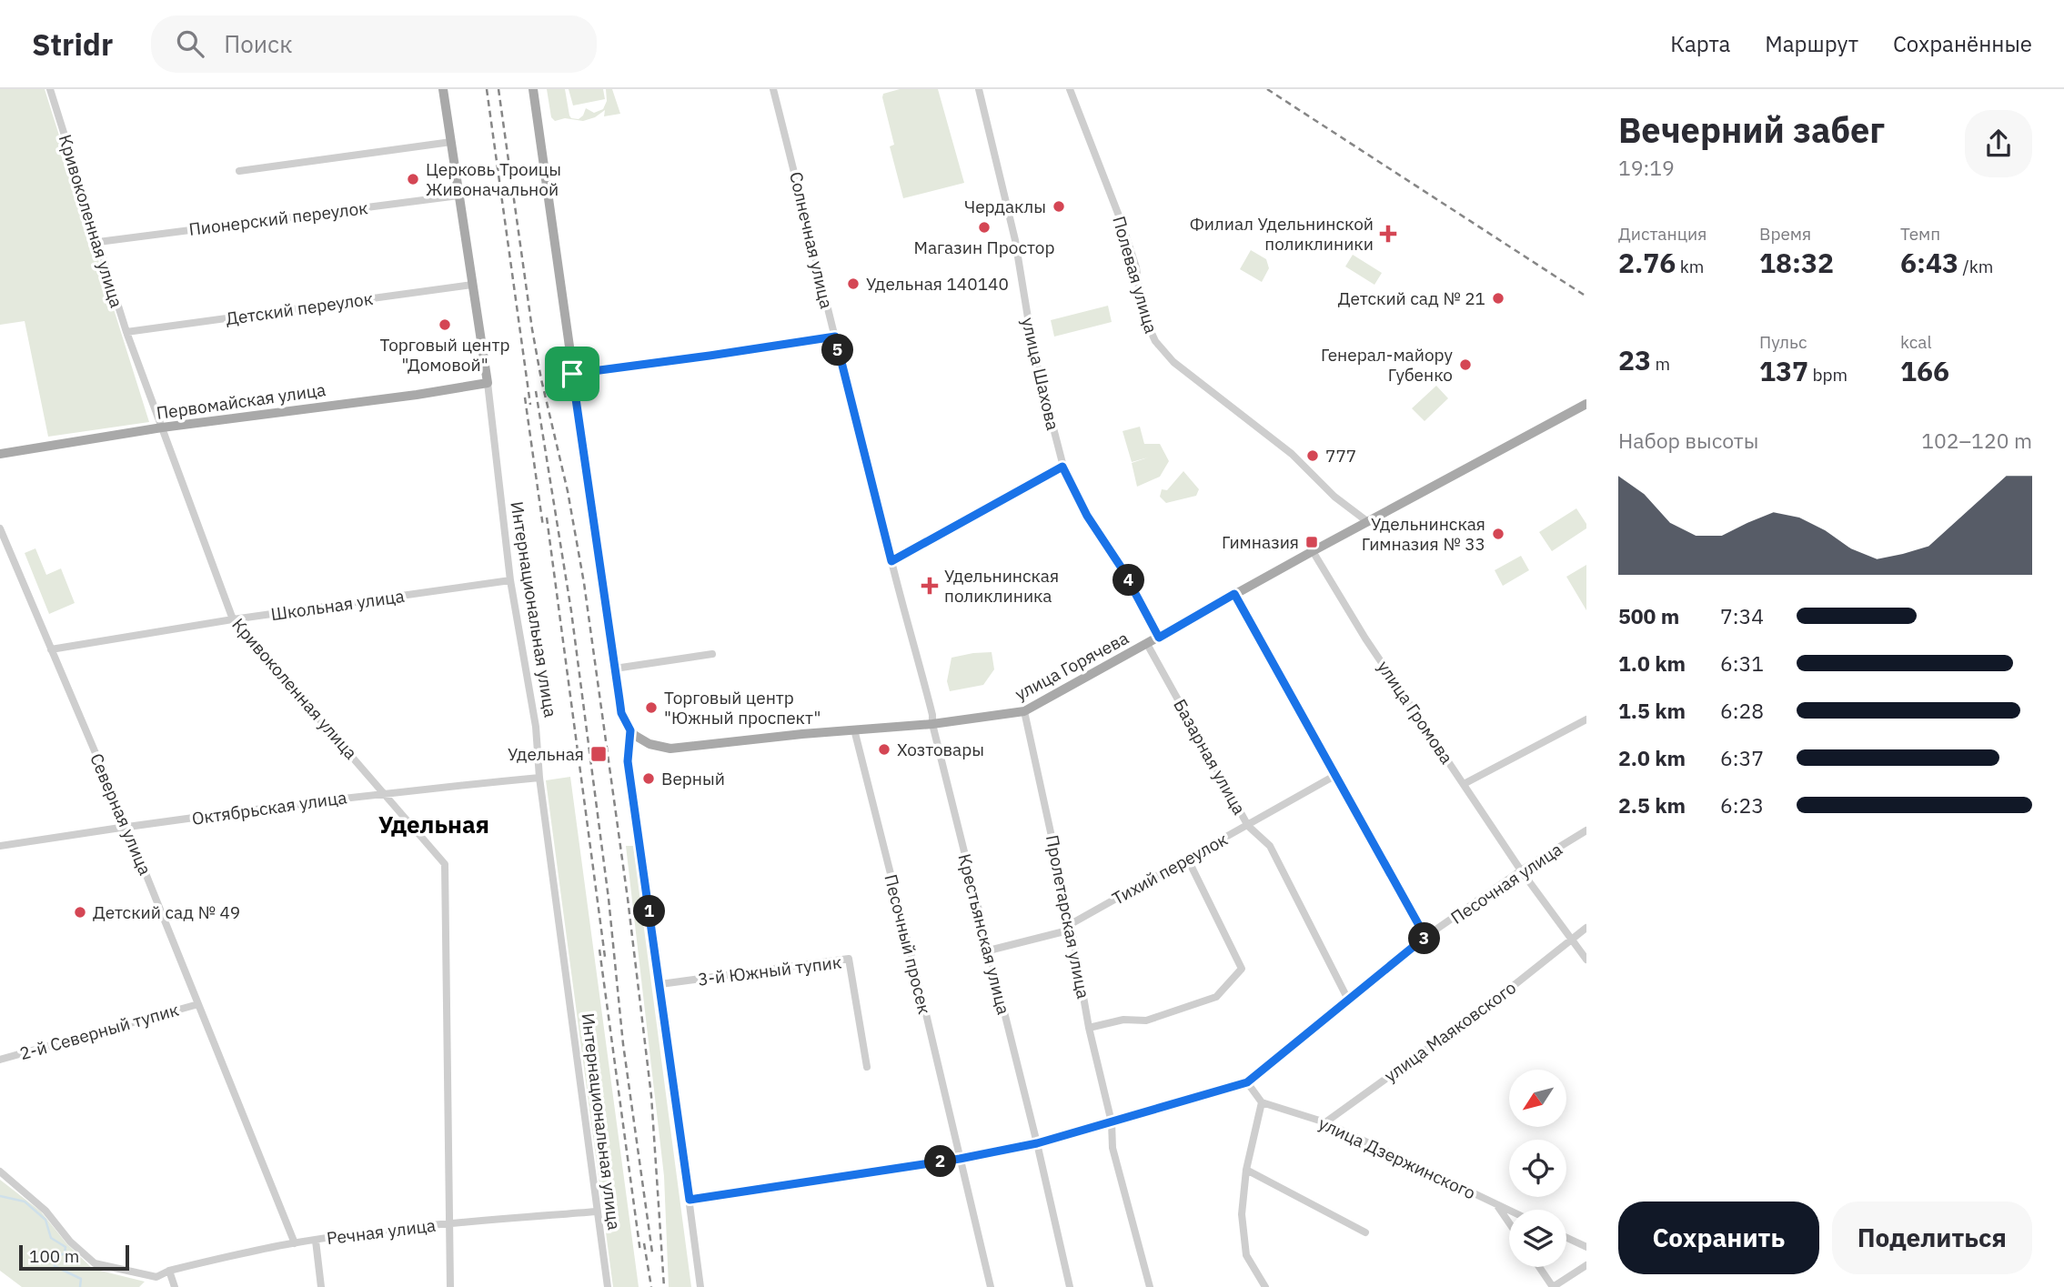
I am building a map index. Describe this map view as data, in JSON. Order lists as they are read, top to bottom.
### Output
{
  "streets": {
    "main road": ["Первомайская улица", "Интернациональная улица", "улица Горячева"],
    "street": [
      "Пионерский переулок",
      "Кривоколенная улица",
      "Солнечная улица",
      "Полевая улица",
      "Детский переулок",
      "улица Шахова",
      "Школьная улица",
      "улица Громова",
      "Базарная улица",
      "Октябрьская улица",
      "Северная улица",
      "Тихий переулок",
      "Песочная улица",
      "Пролетарская улица",
      "Крестьянская улица",
      "Песочный просек",
      "3-й Южный тупик",
      "2-й Северный тупик",
      "улица Маяковского",
      "улица Дзержинского",
      "Речная улица"
    ]
  },
  "crossings": [
    ["Пионерский переулок", "Кривоколенная улица"],
    ["Пионерский переулок", "Интернациональная улица"],
    ["Кривоколенная улица", "Детский переулок"],
    ["Кривоколенная улица", "Первомайская улица"],
    ["Кривоколенная улица", "Школьная улица"],
    ["Кривоколенная улица", "Октябрьская улица"],
    ["Кривоколенная улица", "Речная улица"],
    ["Солнечная улица", "улица Горячева"],
    ["Солнечная улица", "Крестьянская улица"],
    ["Полевая улица", "улица Горячева"],
    ["Детский переулок", "Интернациональная улица"],
    ["улица Шахова", "улица Горячева"],
    ["Первомайская улица", "Интернациональная улица"],
    ["Школьная улица", "Интернациональная улица"],
    ["Школьная улица", "Северная улица"],
    ["Интернациональная улица", "Октябрьская улица"],
    ["Интернациональная улица", "Речная улица"],
    ["улица Горячева", "улица Громова"],
    ["улица Горячева", "Базарная улица"],
    ["улица Горячева", "Пролетарская улица"],
    ["улица Горячева", "Крестьянская улица"],
    ["улица Горячева", "Песочный просек"],
    ["улица Громова", "Песочная улица"],
    ["улица Громова", "улица Маяковского"],
    ["Базарная улица", "Тихий переулок"],
    ["Базарная улица", "Песочная улица"],
    ["Октябрьская улица", "Северная улица"],
    ["Северная улица", "2-й Северный тупик"],
    ["Северная улица", "Речная улица"],
    ["Тихий переулок", "Пролетарская улица"],
    ["Тихий переулок", "Крестьянская улица"],
    ["Песочная улица", "Пролетарская улица"],
    ["Песочная улица", "Крестьянская улица"],
    ["Песочная улица", "Песочный просек"],
    ["улица Маяковского", "улица Дзержинского"]
  ],
  "districts": ["Удельная"],
  "places": {
    "other": [
      "Церковь Троицы Живоначальной",
      "Чердаклы",
      "Магазин Простор",
      "Удельная 140140",
      "Детский сад № 21",
      "Торговый центр \"Домовой\"",
      "Генерал-майору Губенко",
      "777",
      "Удельнинская Гимназия № 33",
      "Торговый центр \"Южный проспект\"",
      "Хозтовары",
      "Верный",
      "Детский сад № 49"
    ],
    "health": ["Филиал Удельнинской поликлиники", "Удельнинская поликлиника"],
    "transit": ["Гимназия", "Удельная"]
  },
  "scale_bar": "100 m",
  "north": "bottom left",
  "page": {
    "header": "Stridr",
    "search": "Поиск",
    "nav": ["Карта", "Маршрут", "Сохранённые"],
    "heading": ["Вечерний забег", "19:19"],
    "stats": [
      ["Дистанция", "2.76 km"],
      ["Время", "18:32"],
      ["Темп", "6:43 /km"],
      ["23 m"],
      ["Пульс", "137 bpm"],
      ["kcal", "166"]
    ],
    "pins": [
      "5",
      "4",
      "1",
      "3",
      "2"
    ],
    "chart": ["Набор высоты", "102–120 m"],
    "list": [
      {
        "name": "500 m",
        "note": "7:34"
      },
      {
        "name": "1.0 km",
        "note": "6:31"
      },
      {
        "name": "1.5 km",
        "note": "6:28"
      },
      {
        "name": "2.0 km",
        "note": "6:37"
      },
      {
        "name": "2.5 km",
        "note": "6:23"
      }
    ],
    "buttons": ["Сохранить", "Поделиться"],
    "scale": "100 m"
  }
}
